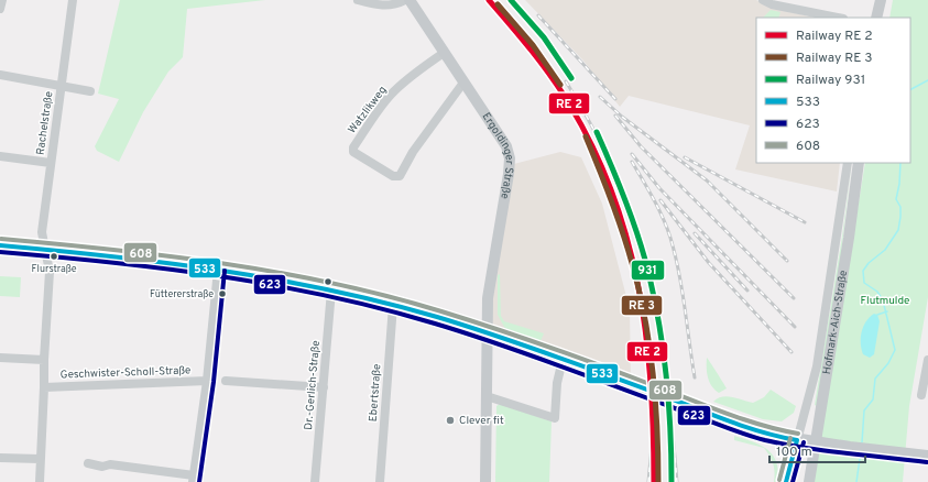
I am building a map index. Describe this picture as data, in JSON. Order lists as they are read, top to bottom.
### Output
{
  "streets": {
    "main road": ["Ergoldinger Straße", "Hofmark-Aich-Straße"],
    "street": [
      "Watzlikweg",
      "Rachelstraße",
      "Geschwister-Scholl-Straße",
      "Dr.-Gerlich-Straße",
      "Ebertstraße"
    ]
  },
  "crossings": [
    ["Watzlikweg", "Ergoldinger Straße"]
  ],
  "parks": ["Flutmulde"],
  "places": ["Flurstraße", "Füttererstraße", "Clever fit"],
  "lines": [
    "rail line 931",
    "transit line 608",
    "transit line 533",
    "transit line 623"
  ],
  "legend": [
    "Railway RE 2",
    "Railway RE 3",
    "Railway 931",
    "533",
    "623",
    "608"
  ],
  "scale_bar": "100 m"
}
